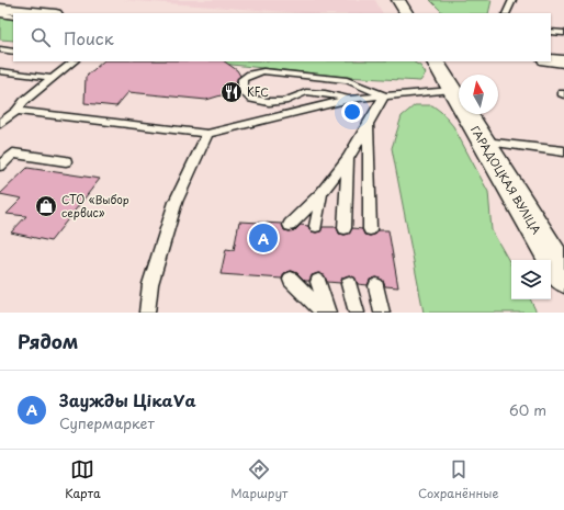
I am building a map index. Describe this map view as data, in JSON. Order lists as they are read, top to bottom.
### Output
{
  "streets": {
    "street": ["ГАРАДОЦКАЯ ВУЛІЦА"]
  },
  "places": {
    "restaurant": ["KFC"],
    "shop": ["СТО «Выбор сервис»"]
  },
  "north": "top",
  "page": {
    "search": "Поиск",
    "pins": "A",
    "heading": "Рядом",
    "list": [
      {
        "mark": "A",
        "name": "Заужды ЦікаVа",
        "note": "Супермаркет",
        "value": "60 m"
      }
    ],
    "nav": ["Карта", "Маршрут", "Сохранённые"]
  }
}
